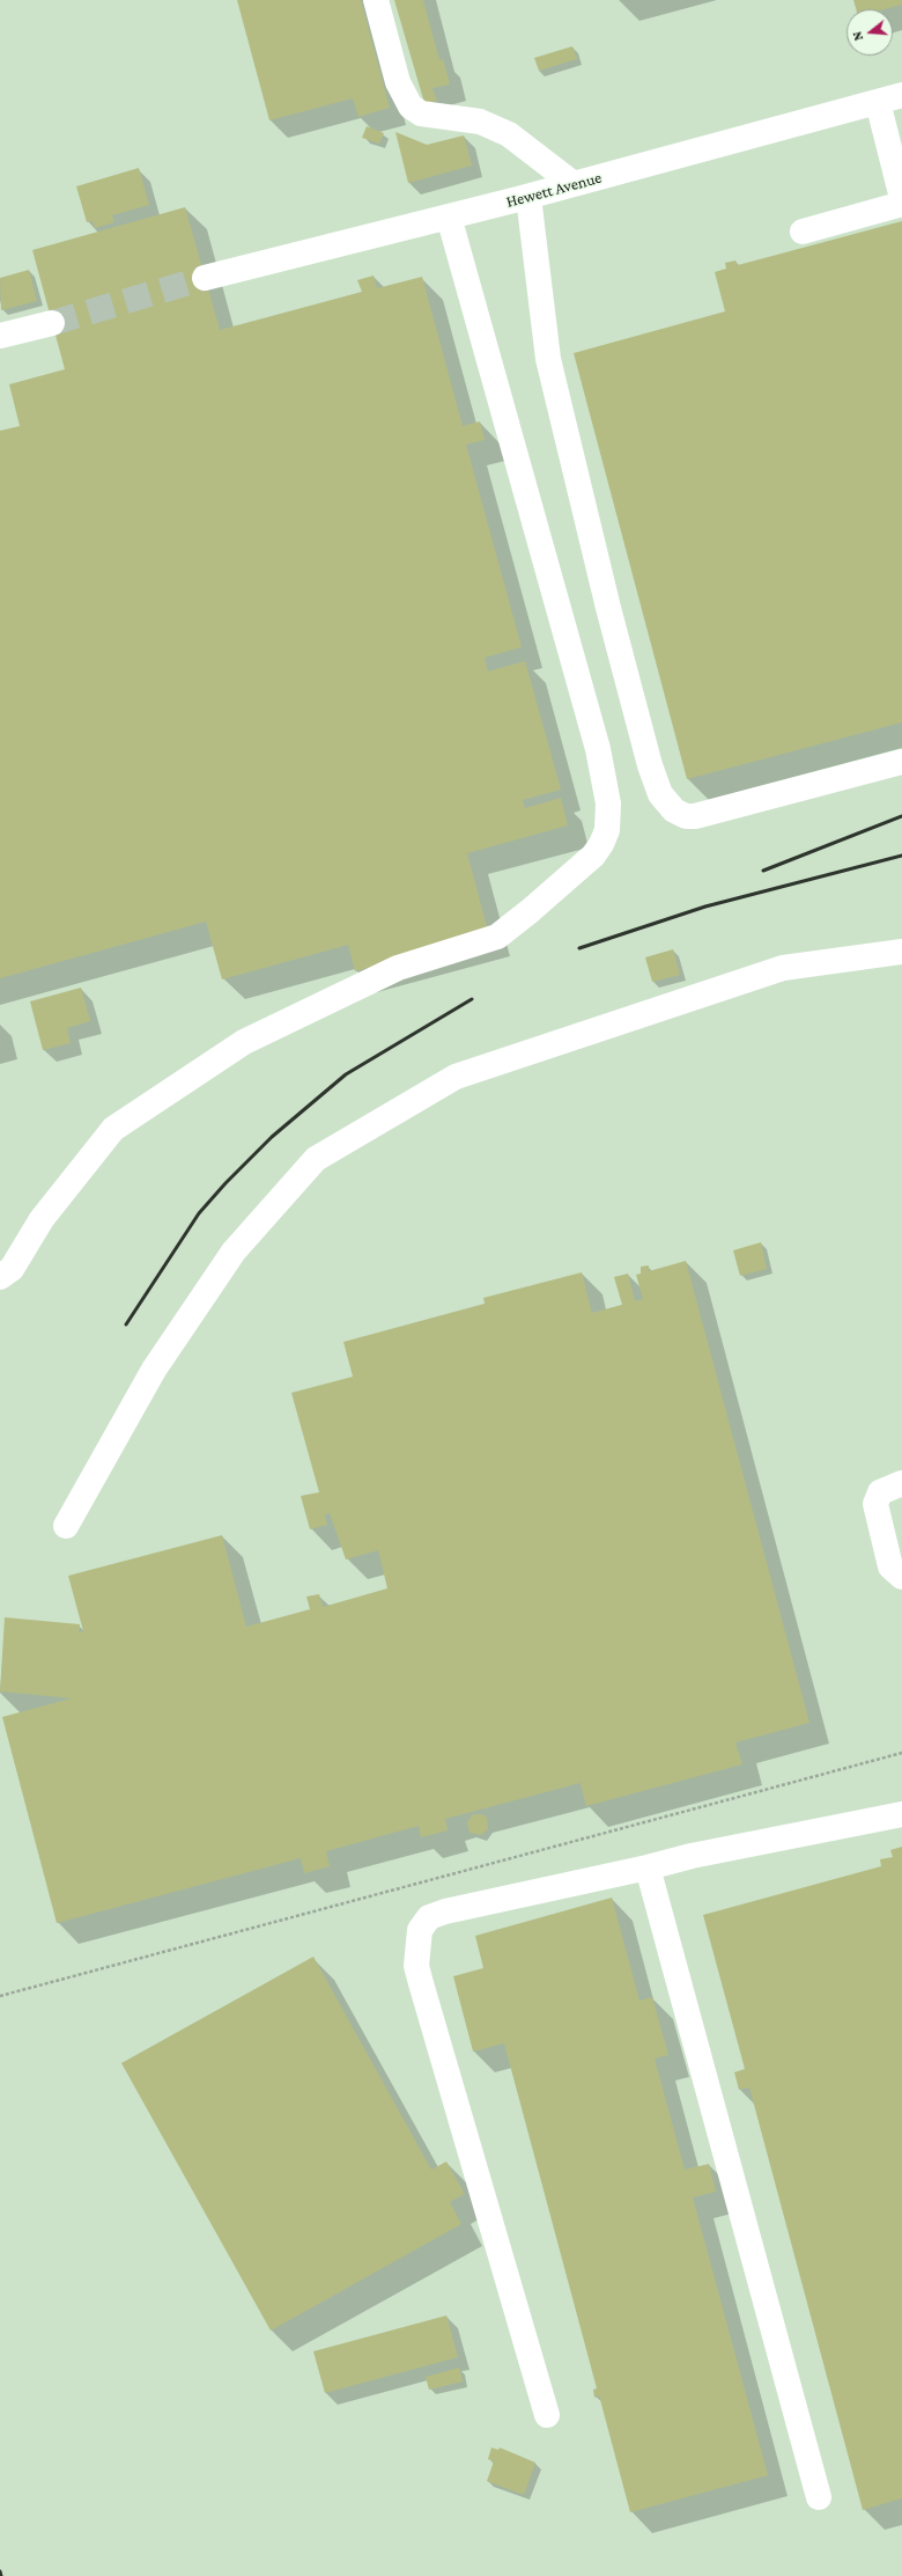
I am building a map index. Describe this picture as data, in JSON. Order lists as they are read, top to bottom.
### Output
{
  "streets": {
    "lane": ["Hewett Avenue"]
  },
  "north": "left"
}
